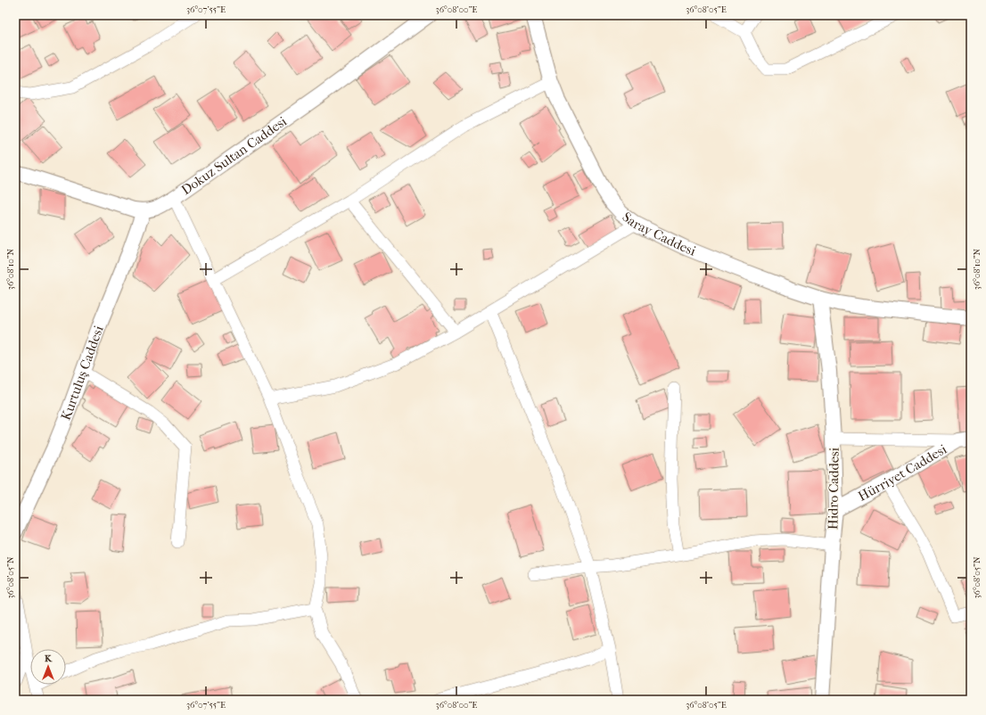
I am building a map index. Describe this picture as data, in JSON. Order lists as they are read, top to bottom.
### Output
{
  "streets": {
    "street": [
      "Dokuz Sultan Caddesi",
      "Saray Caddesi",
      "Kurtuluş Caddesi",
      "Hürriyet Caddesi",
      "Hidro Caddesi"
    ]
  },
  "crossings": [
    ["Dokuz Sultan Caddesi", "Kurtuluş Caddesi"],
    ["Saray Caddesi", "Hidro Caddesi"],
    ["Hürriyet Caddesi", "Hidro Caddesi"]
  ],
  "north": "top",
  "coordinates": [
    "36°07'55\"E",
    "36°08'00\"E",
    "36°08'05\"E",
    "36°08'10\"N",
    "36°08'05\"N"
  ]
}
